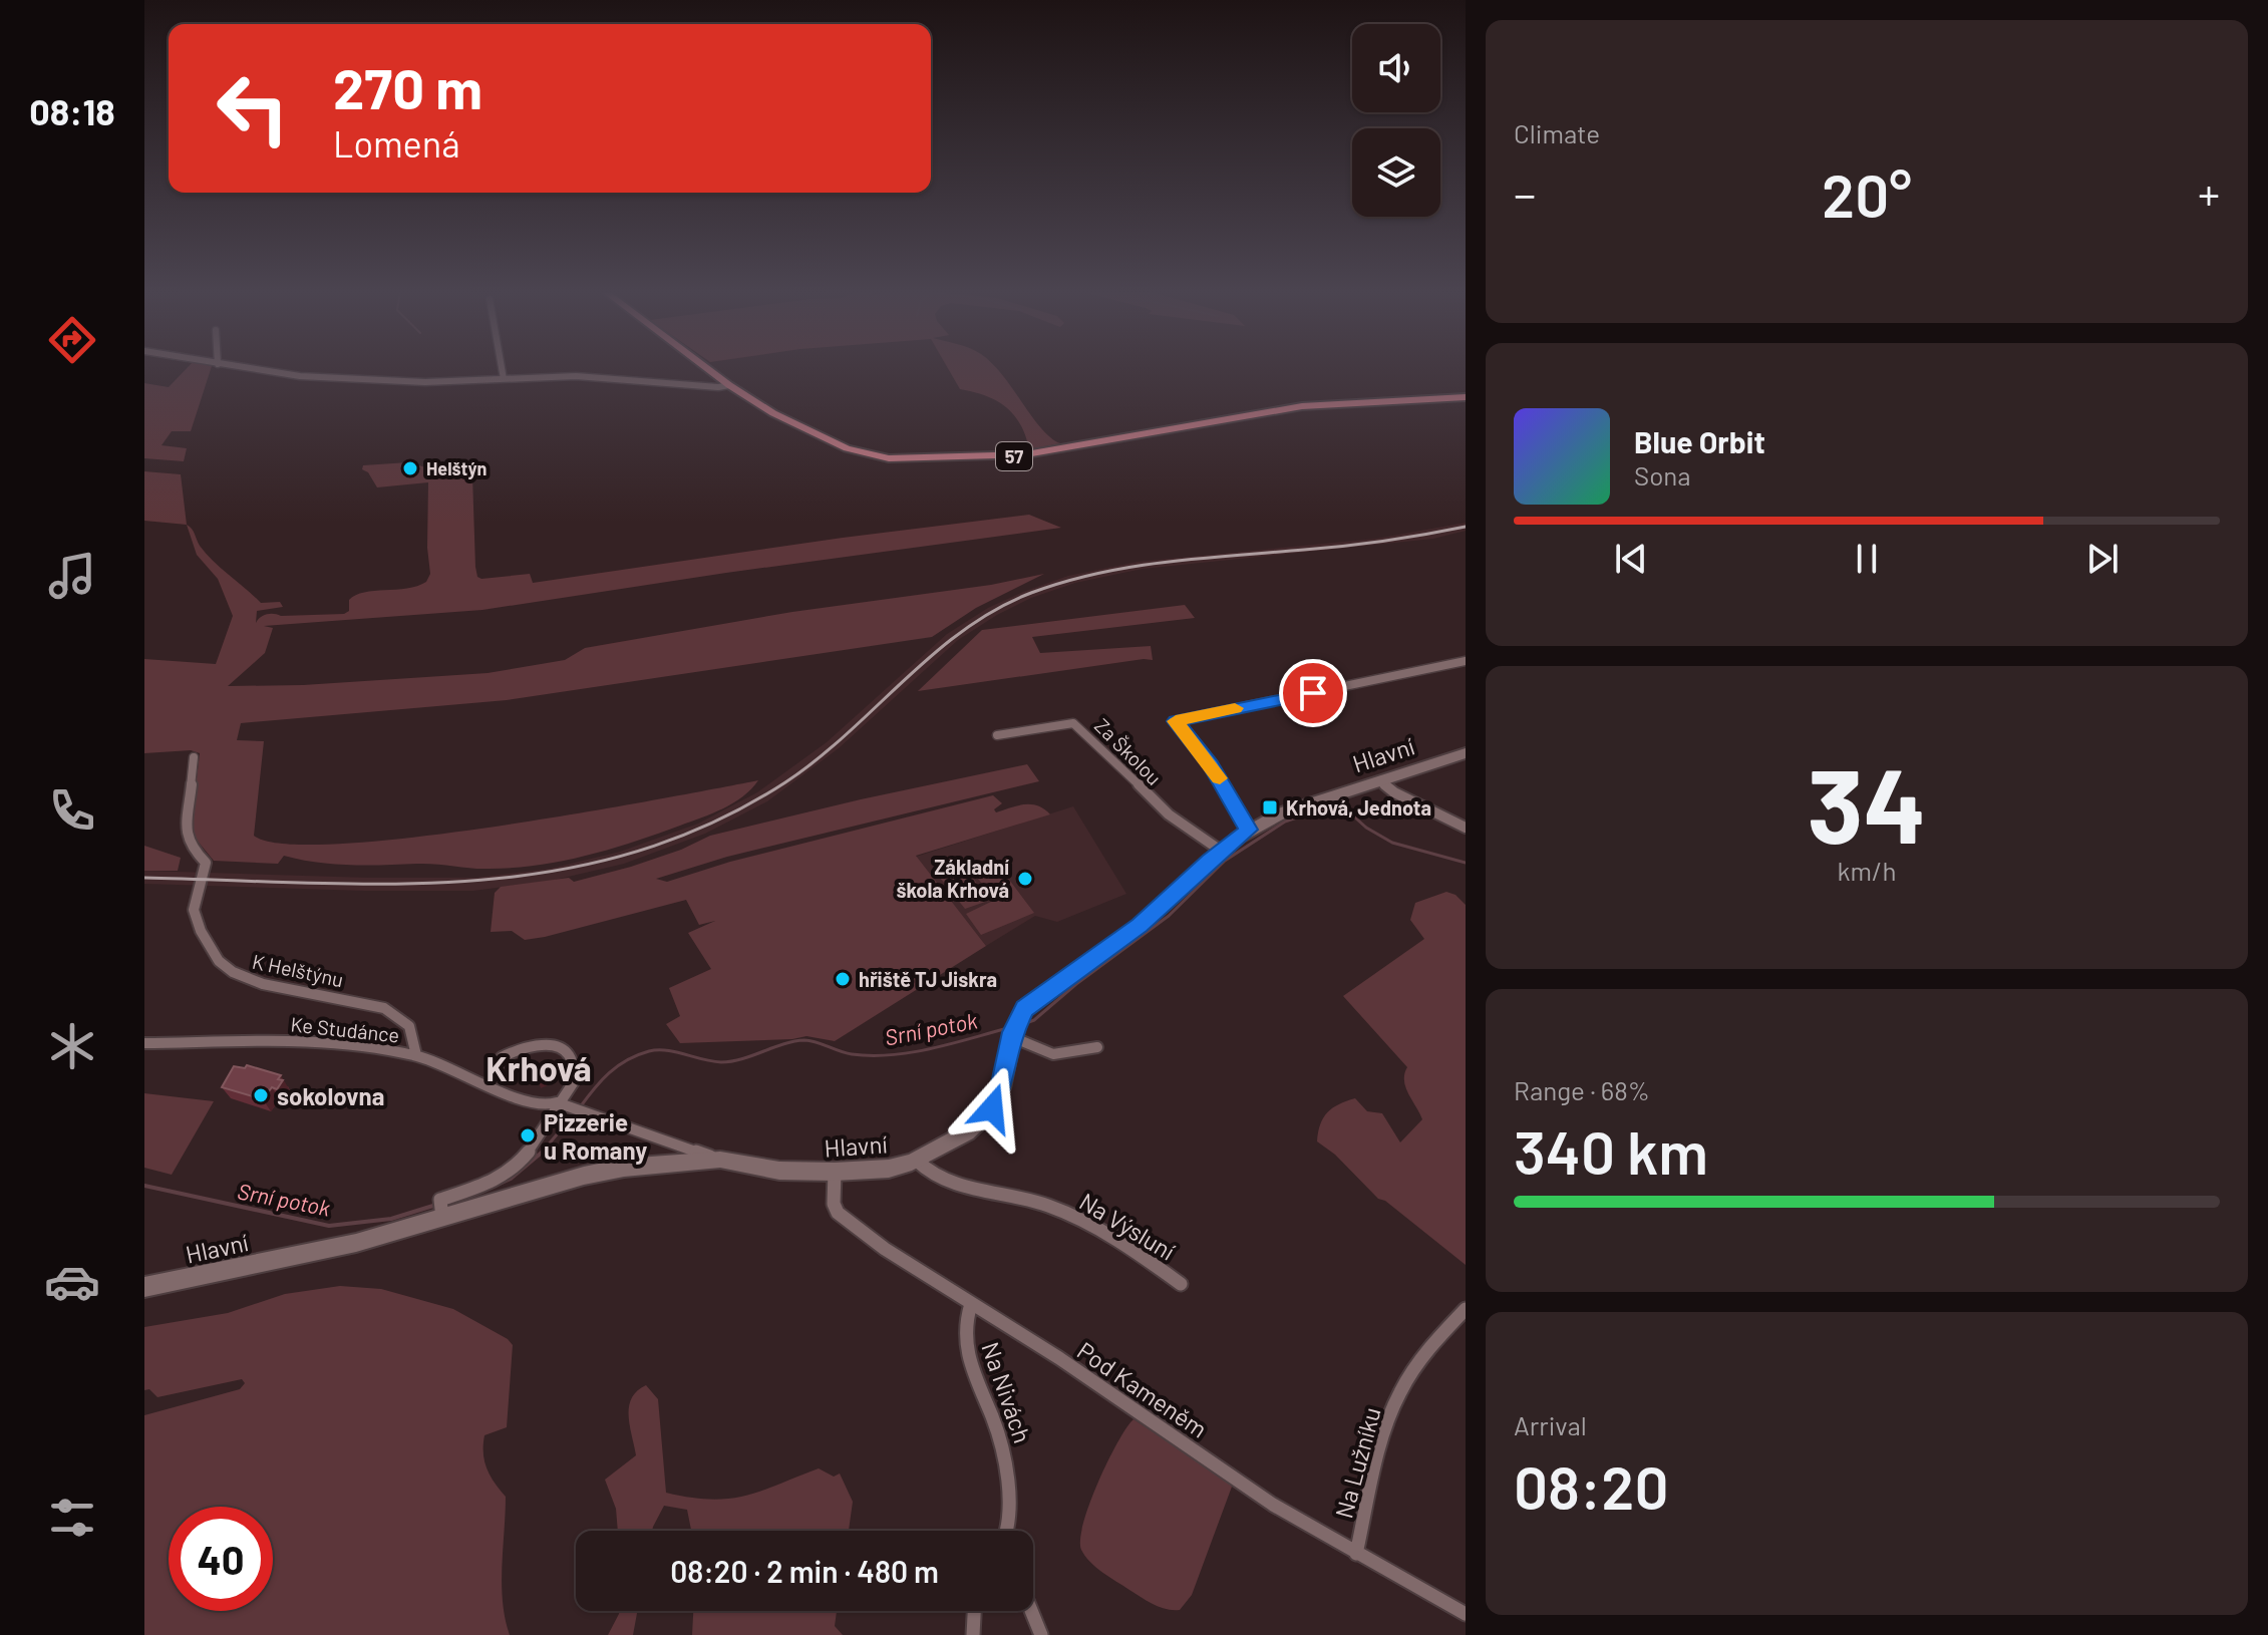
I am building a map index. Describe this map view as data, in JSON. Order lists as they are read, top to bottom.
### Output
{
  "streets": {
    "main road": ["57"],
    "street": [
      "Za Školou",
      "Hlavní",
      "K Helštýnu",
      "Ke Studánce",
      "Na Výsluní",
      "Pod Kameněm",
      "Na Nivách",
      "Na Lužníku"
    ]
  },
  "crossings": [
    ["Za Školou", "Hlavní"],
    ["Hlavní", "Ke Studánce"],
    ["Hlavní", "Na Výsluní"],
    ["Hlavní", "Pod Kameněm"],
    ["K Helštýnu", "Ke Studánce"],
    ["Pod Kameněm", "Na Nivách"],
    ["Pod Kameněm", "Na Lužníku"]
  ],
  "districts": ["Krhová"],
  "water": ["Srní potok"],
  "places": {
    "other": [
      "Helštýn",
      "Základní škola Krhová",
      "hřiště TJ Jiskra",
      "sokolovna",
      "Pizzerie u Romany"
    ],
    "transit": ["Krhová, Jednota"]
  },
  "page": {
    "tabs": "08:18",
    "tile": [
      "Climate",
      ["34", "km/h"],
      ["Range · 68%", "340 km"],
      ["Arrival", "08:20"]
    ],
    "turn": ["270 m", "Lomená"],
    "heat": ["−", "20°", "+"],
    "song": ["Blue Orbit", "Sona"],
    "limit": "40",
    "trip": "08:20 · 2 min · 480 m"
  }
}
